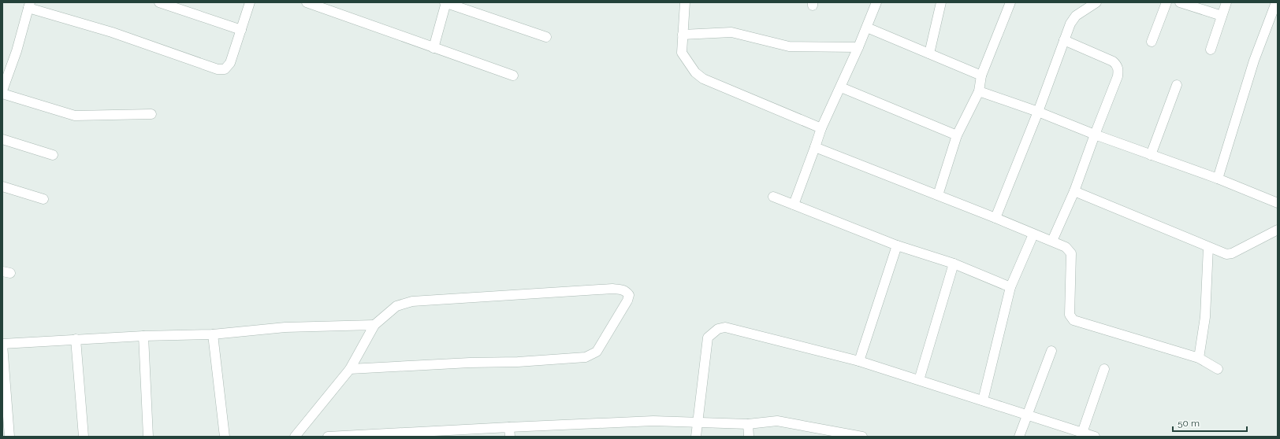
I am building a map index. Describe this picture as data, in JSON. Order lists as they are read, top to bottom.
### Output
{
  "scale_bar": "50 m"
}
